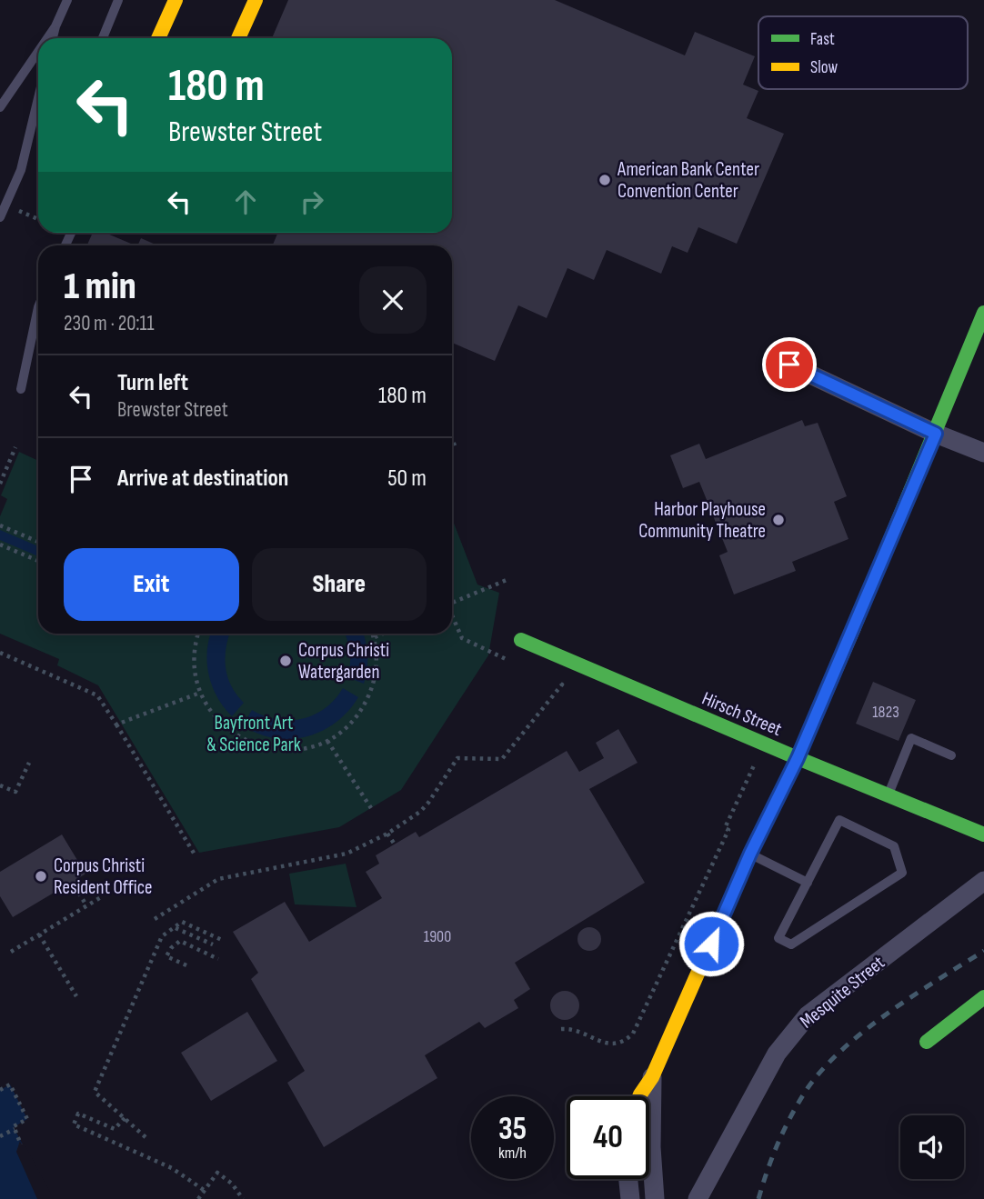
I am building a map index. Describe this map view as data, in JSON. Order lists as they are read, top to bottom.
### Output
{
  "streets": {
    "street": ["Hirsch Street", "Mesquite Street"]
  },
  "parks": ["Bayfront Art & Science Park"],
  "places": [
    "American Bank Center Convention Center",
    "Harbor Playhouse Community Theatre",
    "Corpus Christi Watergarden",
    "Corpus Christi Resident Office"
  ],
  "house_numbers": ["1823", "1900"],
  "legend": ["Fast", "Slow"],
  "page": {
    "turn": ["180 m", "Brewster Street"],
    "heading": ["1 min", "230 m · 20:11"],
    "list": [
      {
        "name": "Turn left",
        "note": "Brewster Street",
        "value": "180 m"
      },
      {
        "name": "Arrive at destination",
        "value": "50 m"
      }
    ],
    "buttons": ["Exit", "Share"],
    "speed": "35 km/h",
    "limit": "40"
  }
}
